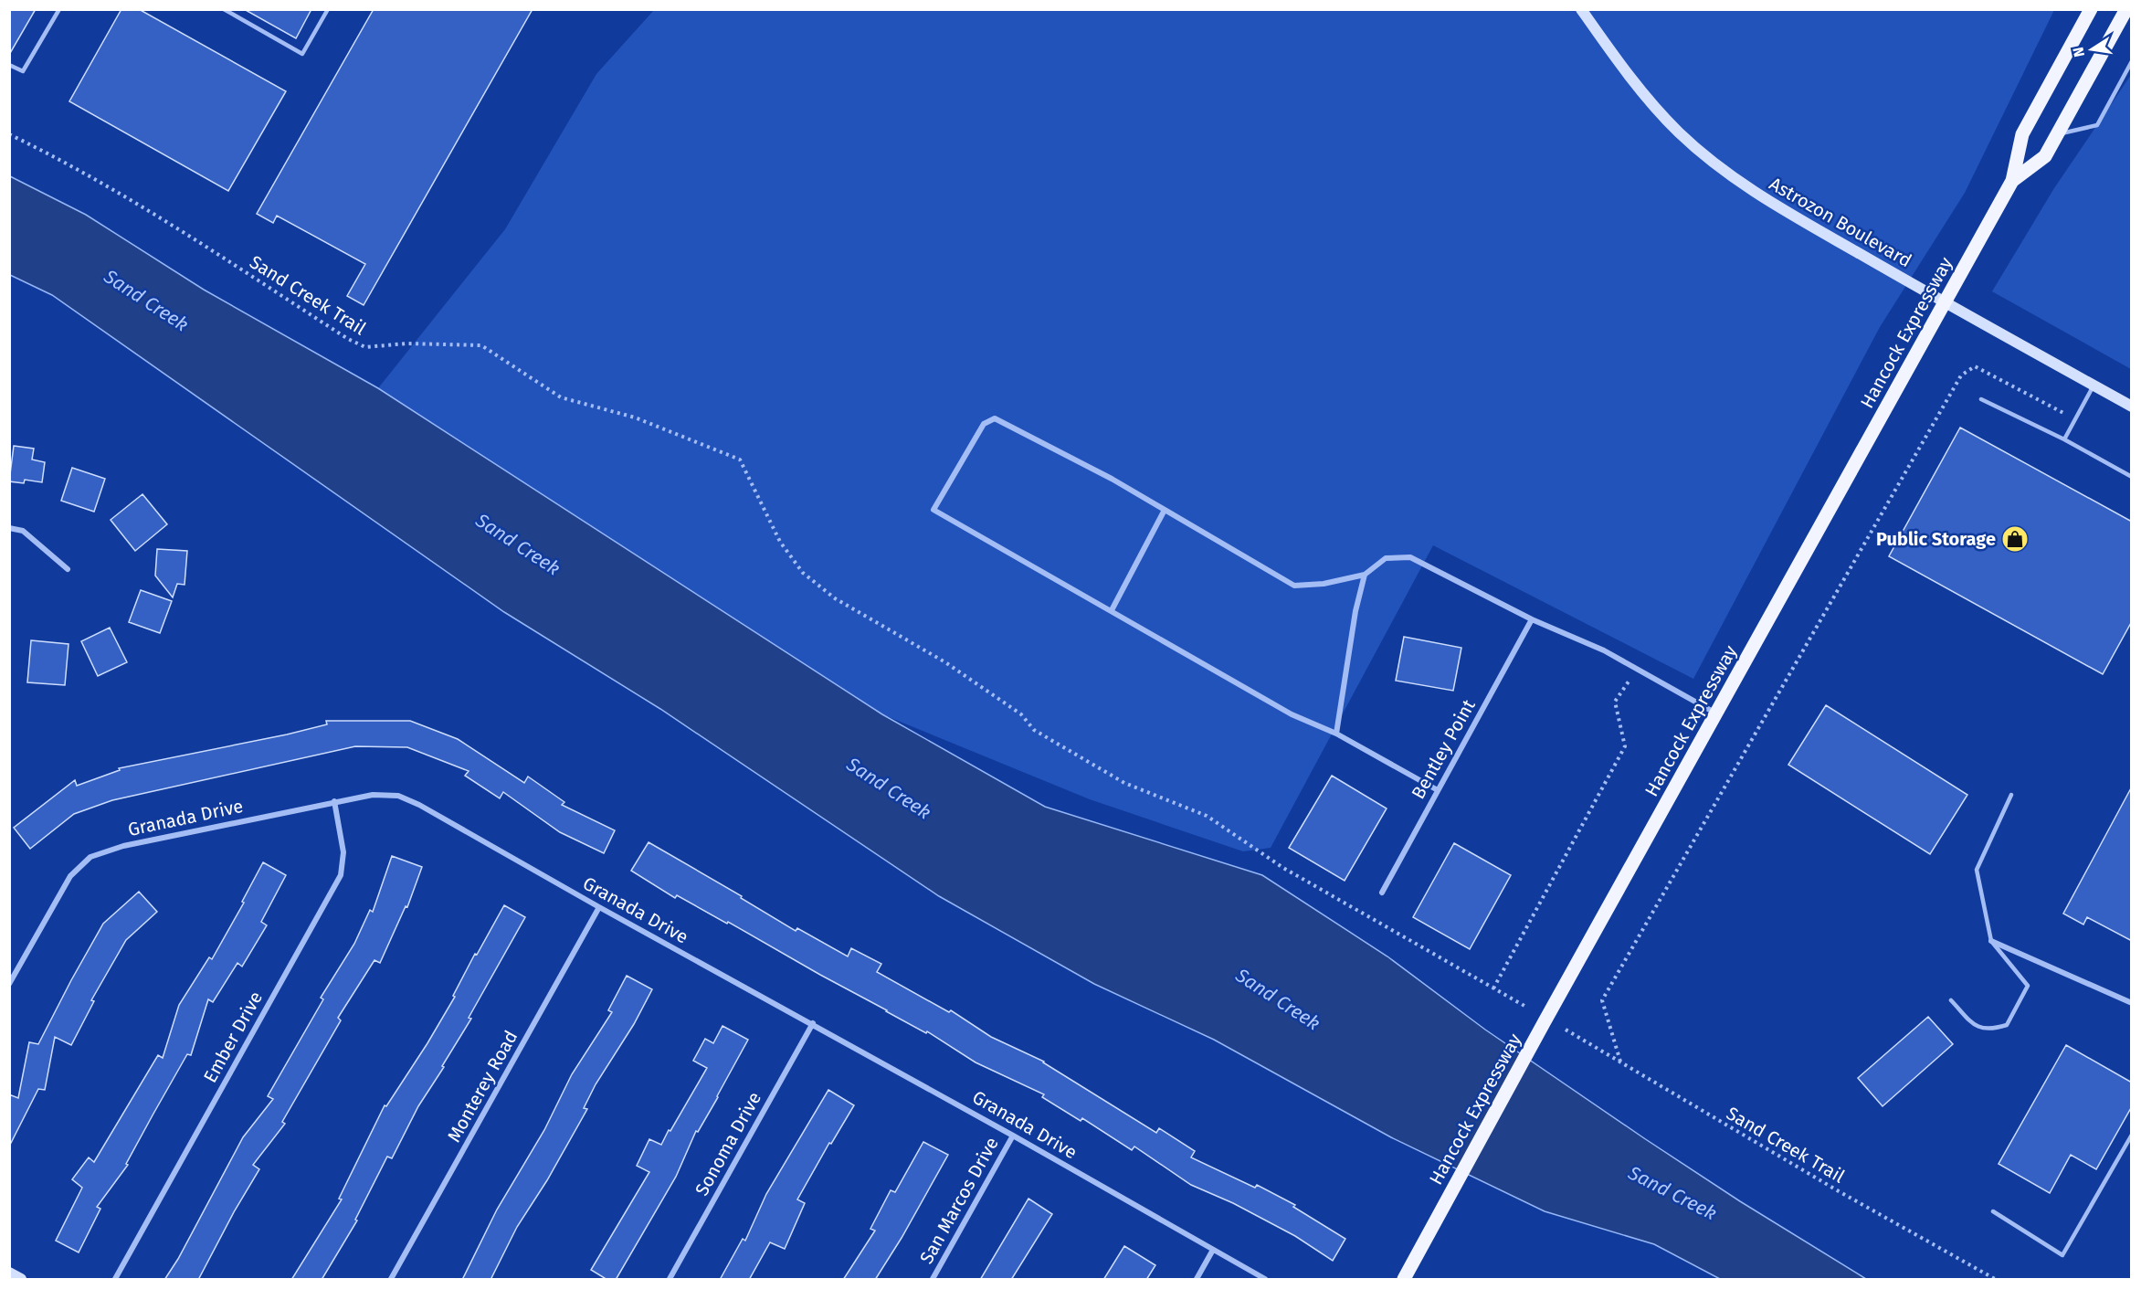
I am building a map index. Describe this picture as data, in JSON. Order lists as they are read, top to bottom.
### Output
{
  "streets": {
    "main road": ["Astrozon Boulevard", "Hancock Expressway"],
    "street": [
      "Bentley Point",
      "Granada Drive",
      "Ember Drive",
      "Monterey Road",
      "Sonoma Drive",
      "San Marcos Drive"
    ],
    "path": ["Sand Creek Trail"]
  },
  "crossings": [
    ["Astrozon Boulevard", "Hancock Expressway"],
    ["Granada Drive", "Ember Drive"],
    ["Granada Drive", "Monterey Road"],
    ["Granada Drive", "Sonoma Drive"],
    ["Granada Drive", "San Marcos Drive"]
  ],
  "water": ["Sand Creek"],
  "places": {
    "shop": ["Public Storage"]
  },
  "north": "left"
}
